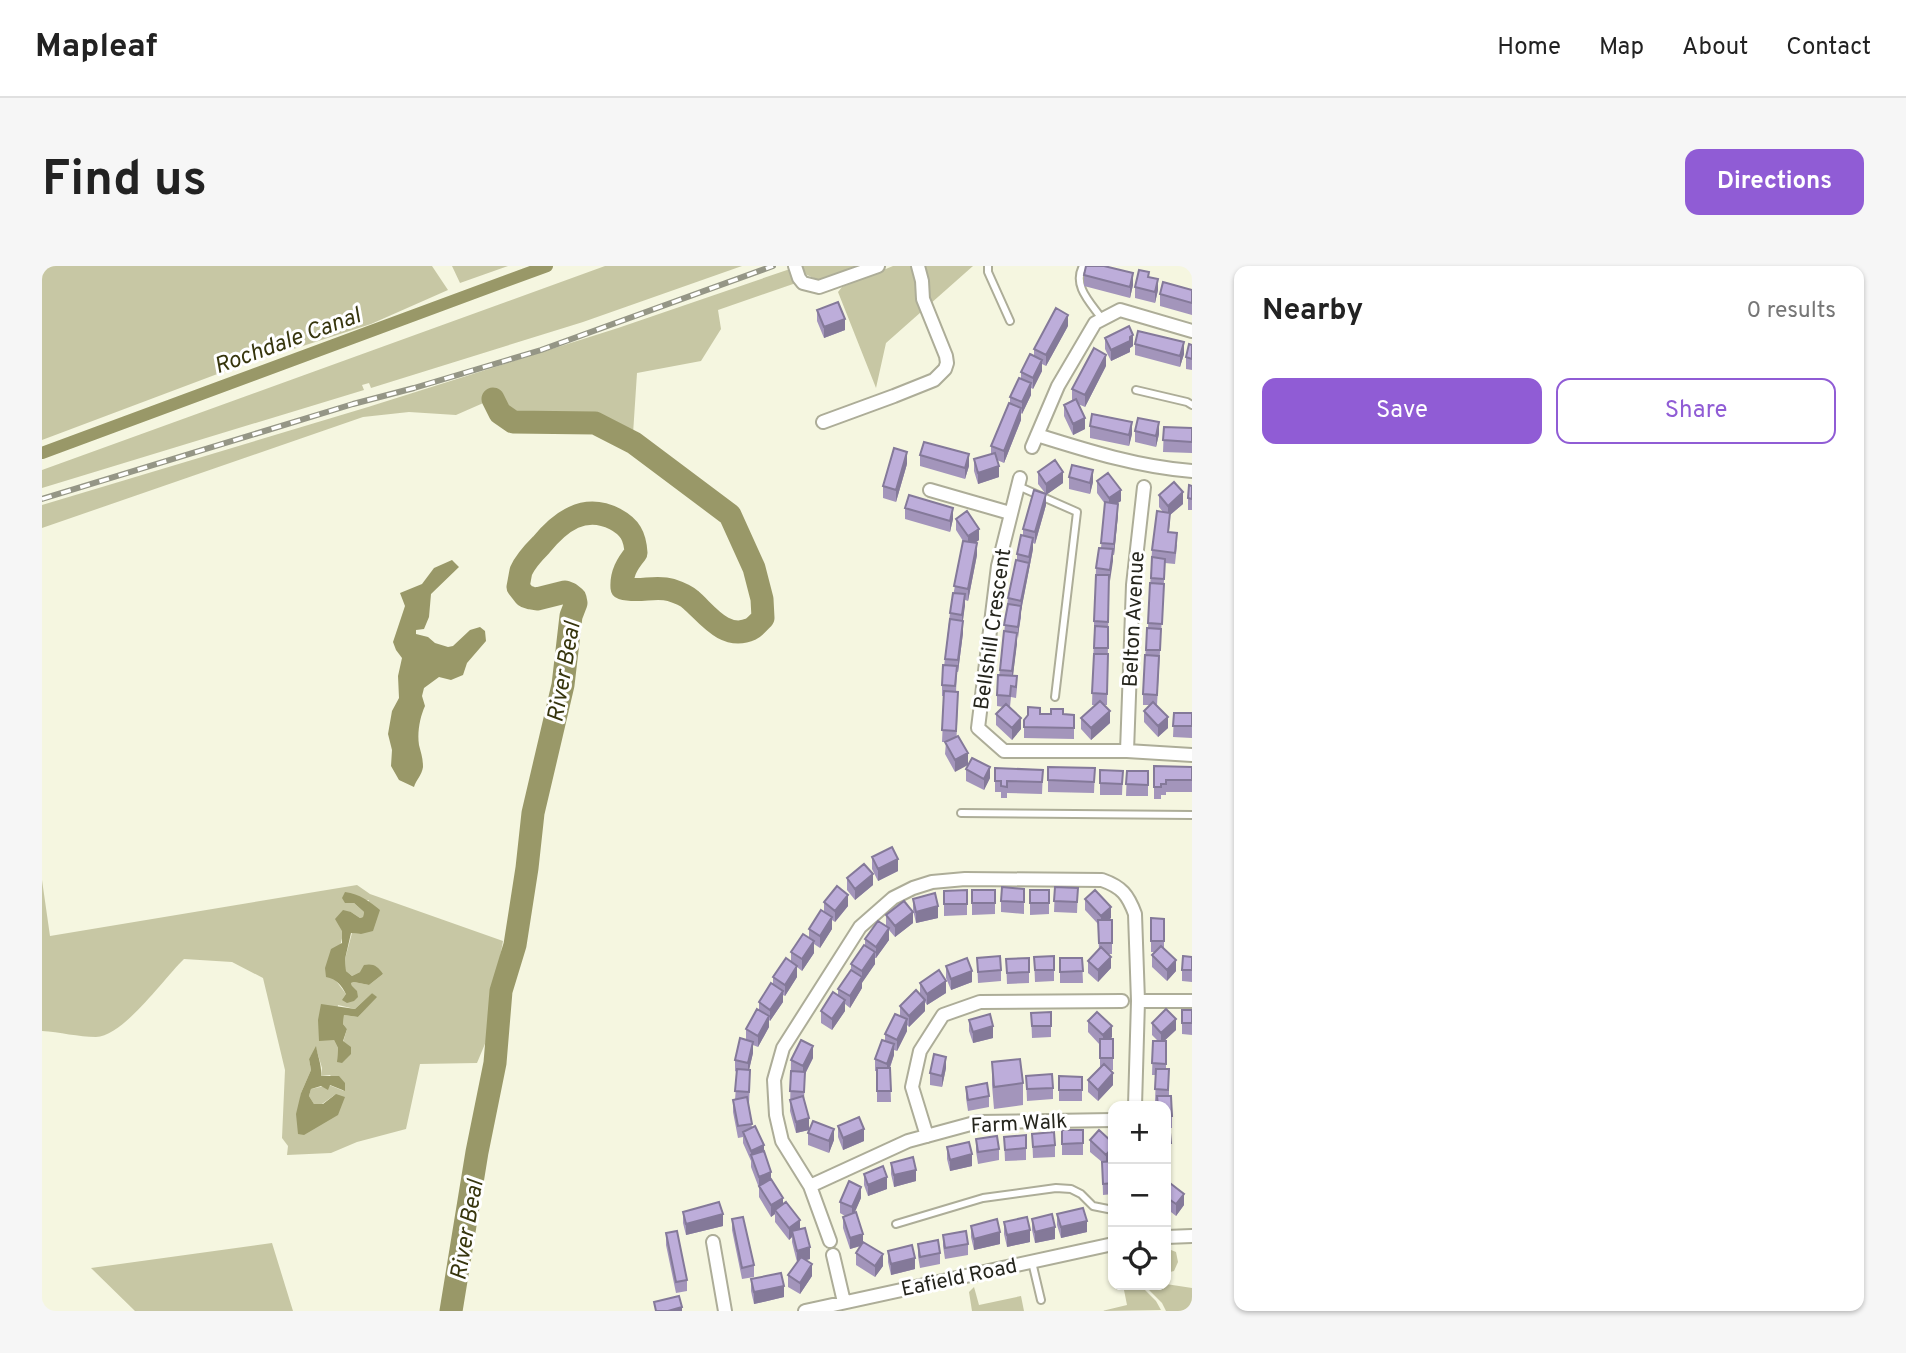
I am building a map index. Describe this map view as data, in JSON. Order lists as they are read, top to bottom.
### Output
{
  "streets": {
    "street": [
      "Belton Avenue",
      "Bellshill Crescent",
      "Farm Walk",
      "Eafield Road"
    ]
  },
  "crossings": [
    ["Belton Avenue", "Bellshill Crescent"]
  ],
  "water": ["Rochdale Canal", "River Beal"],
  "page": {
    "header": "Mapleaf",
    "nav": [
      "Home",
      "Map",
      "About",
      "Contact"
    ],
    "buttons": [
      "Directions",
      ["Save", "Share"]
    ],
    "title": "Find us",
    "heading": ["Nearby", "0 results"],
    "map_buttons": ["+", "−"]
  }
}
